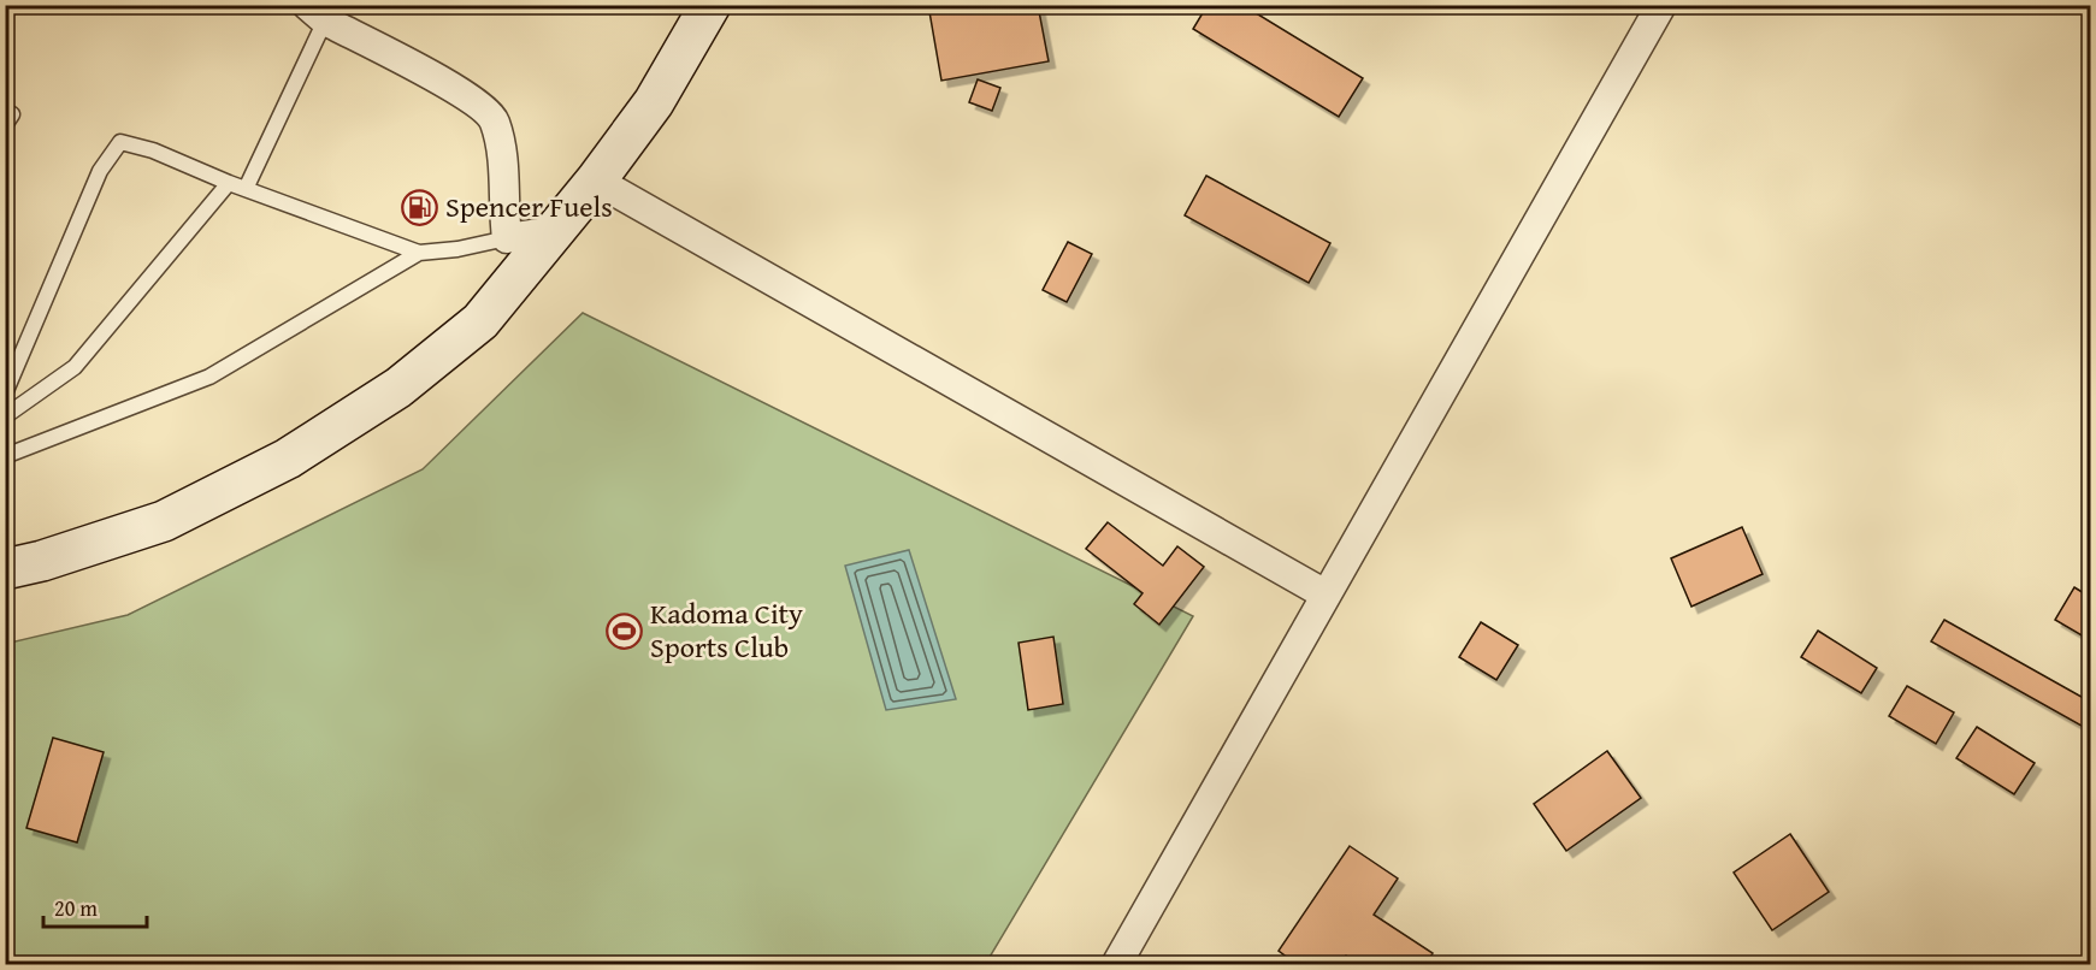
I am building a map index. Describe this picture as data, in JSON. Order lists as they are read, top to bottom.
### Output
{
  "places": {
    "fuel station": ["Spencer Fuels"],
    "sports": ["Kadoma City Sports Club"]
  },
  "scale_bar": "20 m"
}
